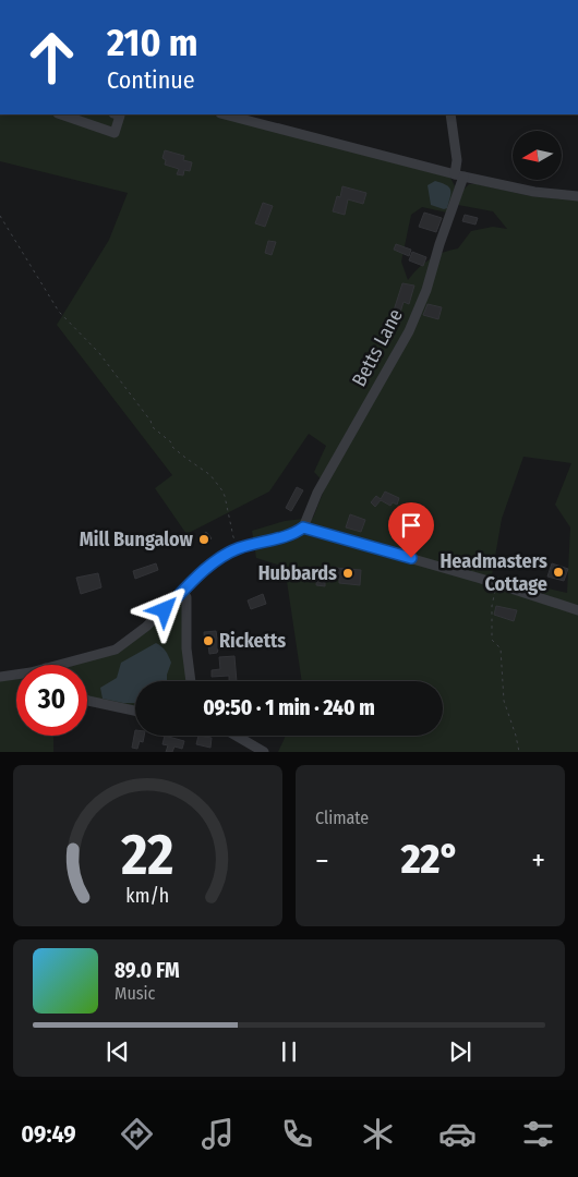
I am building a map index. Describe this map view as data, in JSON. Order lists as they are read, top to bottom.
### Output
{
  "streets": {
    "street": ["Betts Lane"]
  },
  "places": [
    "Mill Bungalow",
    "Headmasters Cottage",
    "Hubbards",
    "Ricketts"
  ],
  "north": "left",
  "page": {
    "turn": ["210 m", "Continue"],
    "limit": "30",
    "trip": "09:50 · 1 min · 240 m",
    "tile": "Climate",
    "heat": ["−", "22°", "+"],
    "song": ["89.0 FM", "Music"],
    "tabs": "09:49",
    "gauge": ["22", "km/h"]
  }
}
